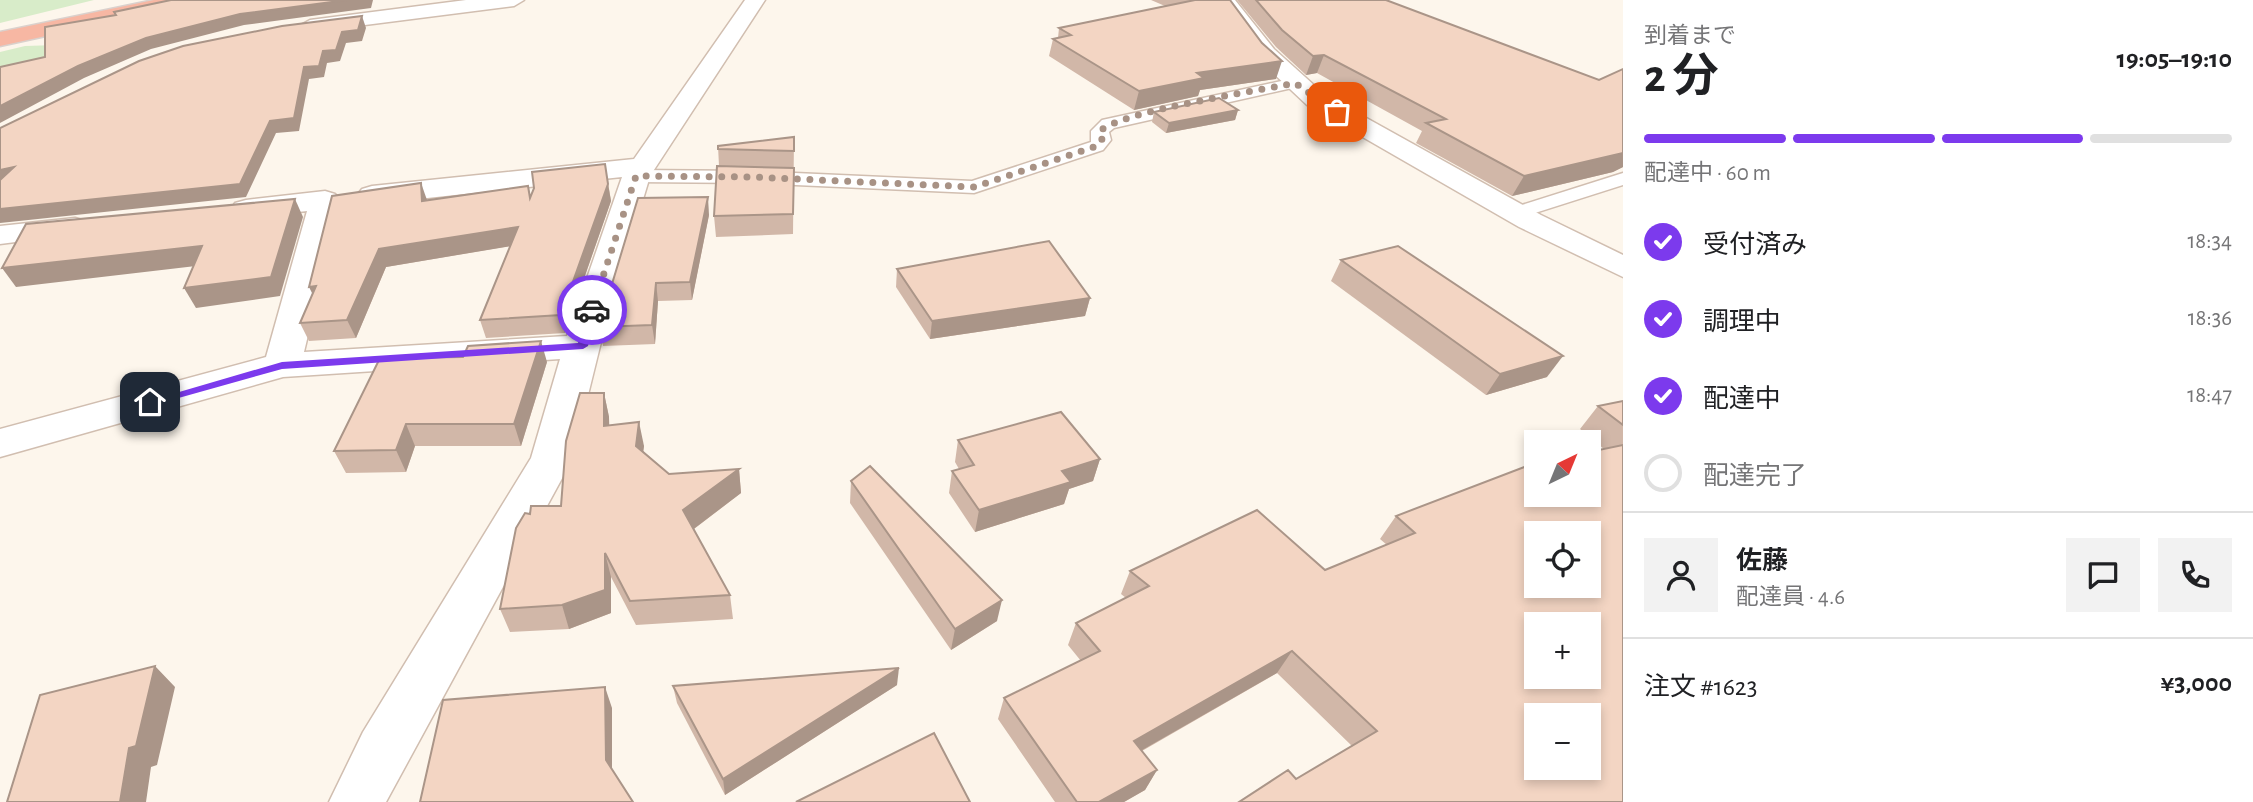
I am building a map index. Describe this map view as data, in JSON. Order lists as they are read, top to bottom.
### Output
{
  "north": "top right",
  "page": {
    "heading": ["2 分", "到着まで", "19:05–19:10"],
    "panel": [
      "佐藤",
      "配達員 · 4.6",
      "注文 #1623",
      "¥3,000"
    ],
    "bar": "配達中 · 60 m",
    "list": [
      ["受付済み", "18:34"],
      ["調理中", "18:36"],
      ["配達中", "18:47"],
      "配達完了"
    ],
    "map_buttons": ["+", "−"]
  }
}
